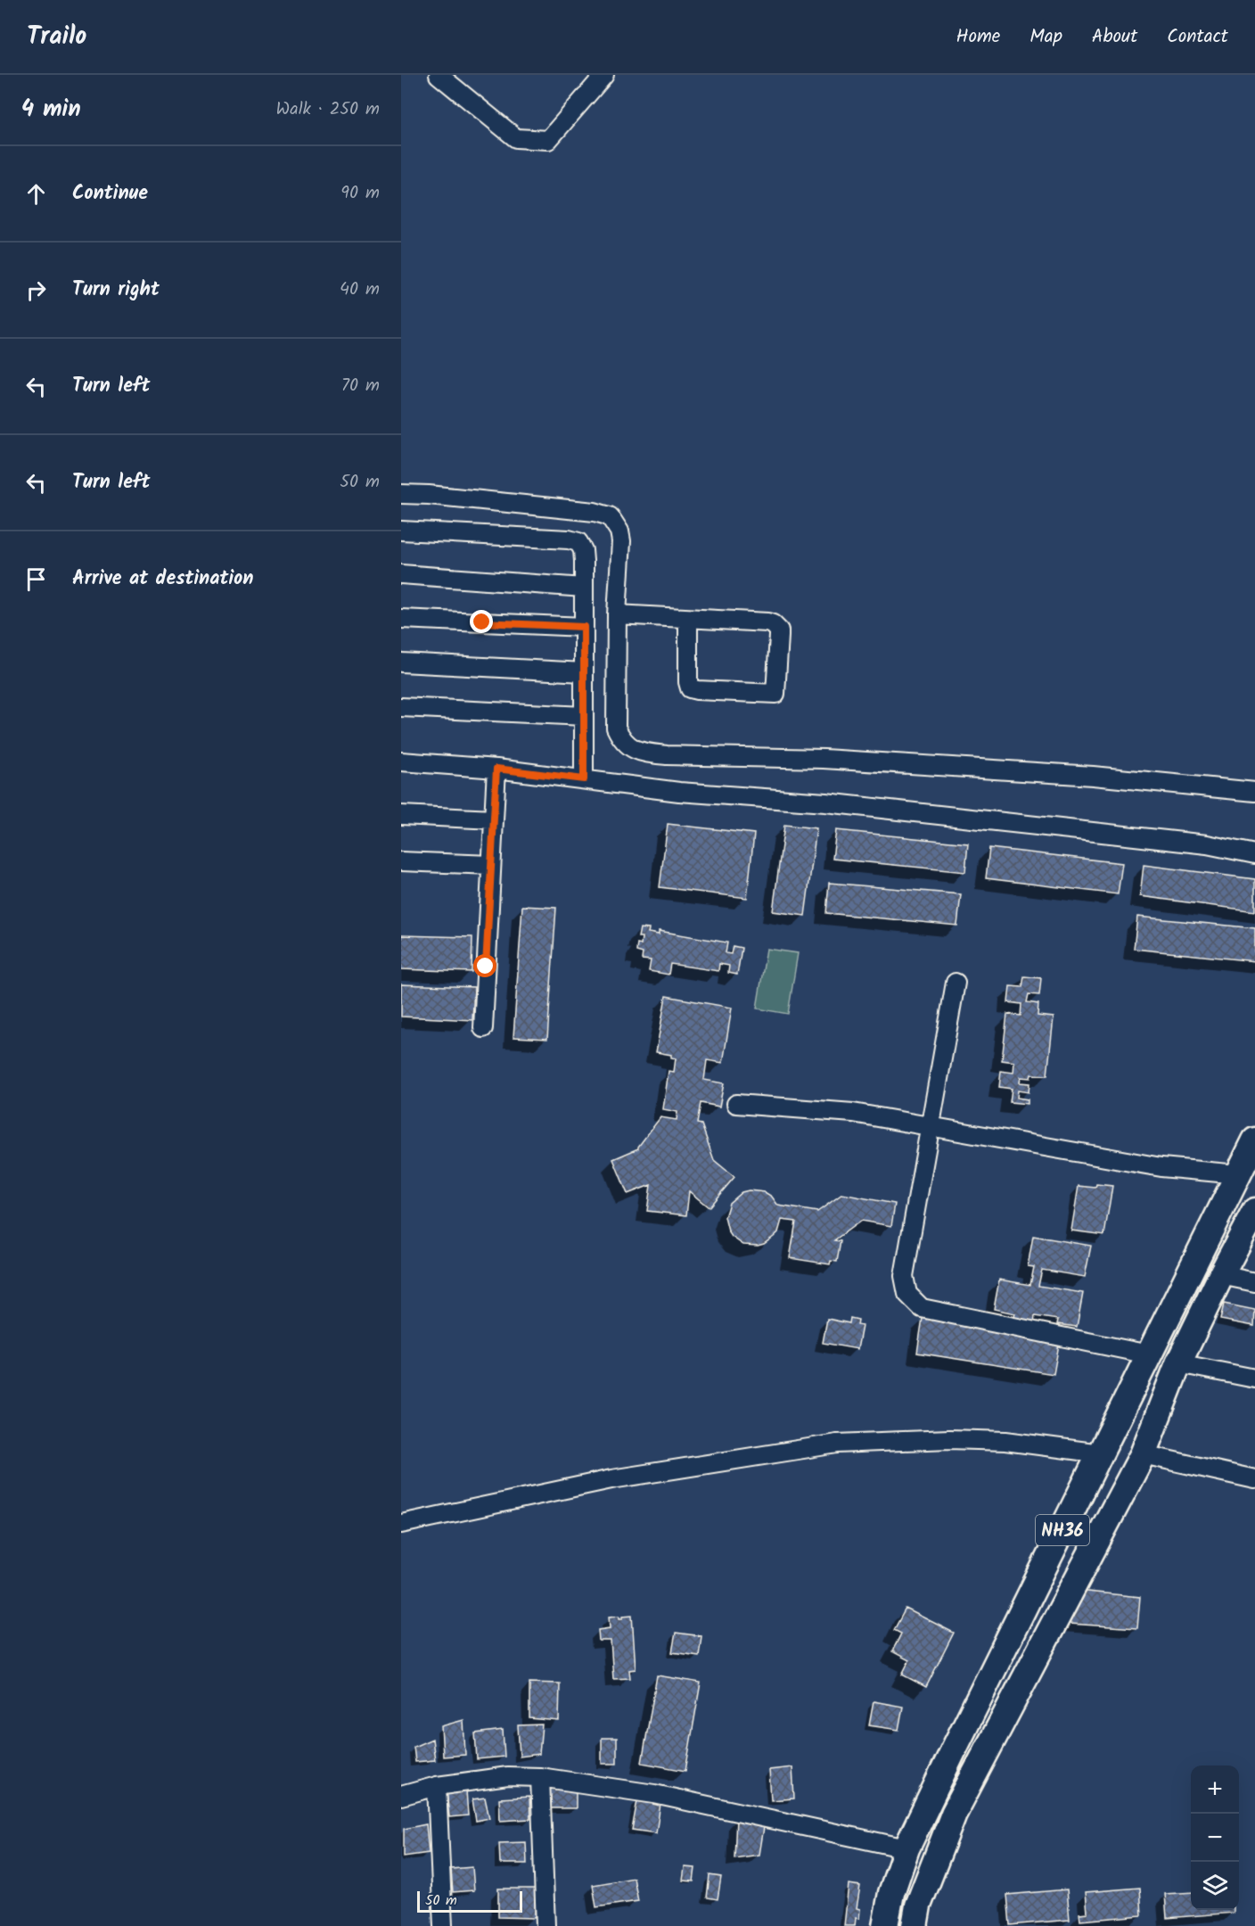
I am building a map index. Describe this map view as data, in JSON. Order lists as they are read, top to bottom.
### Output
{
  "streets": {
    "highway": ["NH36"]
  },
  "scale_bar": "50 m",
  "page": {
    "header": "Trailo",
    "nav": [
      "Home",
      "Map",
      "About",
      "Contact"
    ],
    "heading": ["4 min", "Walk · 250 m"],
    "list": [
      ["Continue", "90 m"],
      ["Turn right", "40 m"],
      ["Turn left", "70 m"],
      ["Turn left", "50 m"],
      "Arrive at destination"
    ],
    "map_buttons": ["+", "−"],
    "scale": "50 m"
  }
}
